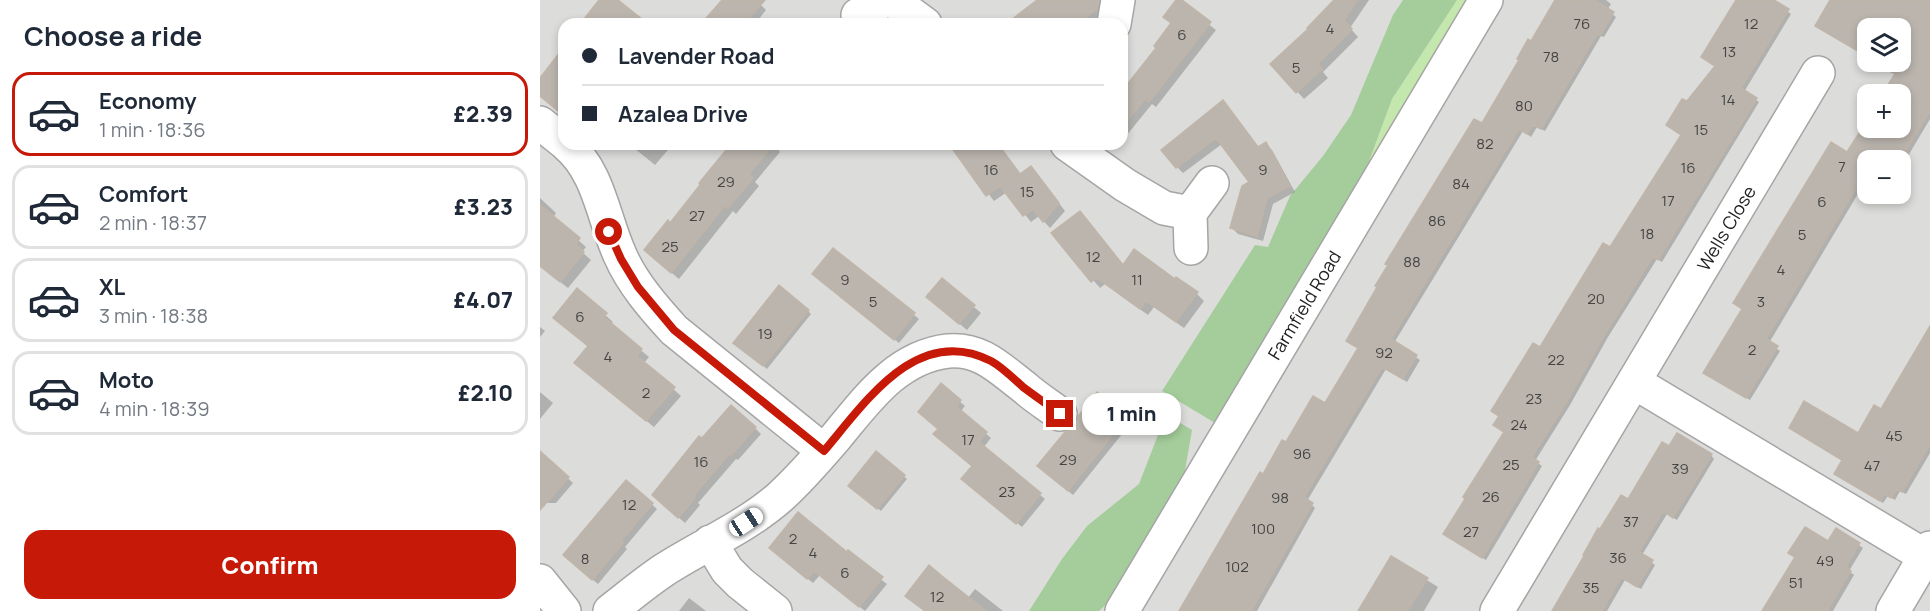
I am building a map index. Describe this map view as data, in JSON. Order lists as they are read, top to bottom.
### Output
{
  "streets": {
    "street": ["Wells Close", "Farmfield Road"]
  },
  "house_numbers": [
    "76",
    "12",
    "4",
    "6",
    "13",
    "78",
    "5",
    "14",
    "80",
    "15",
    "82",
    "7",
    "16",
    "16",
    "9",
    "29",
    "84",
    "15",
    "17",
    "6",
    "27",
    "86",
    "18",
    "5",
    "25",
    "12",
    "88",
    "4",
    "9",
    "11",
    "20",
    "5",
    "3",
    "6",
    "19",
    "2",
    "92",
    "4",
    "22",
    "2",
    "23",
    "24",
    "45",
    "17",
    "96",
    "29",
    "16",
    "25",
    "47",
    "39",
    "23",
    "26",
    "98",
    "12",
    "37",
    "100",
    "27",
    "2",
    "4",
    "36",
    "8",
    "49",
    "102",
    "6",
    "51",
    "35",
    "12"
  ],
  "page": {
    "heading": "Choose a ride",
    "map_buttons": ["+", "−"],
    "banner": ["Lavender Road", "Azalea Drive"],
    "list": [
      {
        "name": "Economy",
        "note": "1 min · 18:36",
        "value": "£2.39"
      },
      {
        "name": "Comfort",
        "note": "2 min · 18:37",
        "value": "£3.23"
      },
      {
        "name": "XL",
        "note": "3 min · 18:38",
        "value": "£4.07"
      },
      {
        "name": "Moto",
        "note": "4 min · 18:39",
        "value": "£2.10"
      }
    ],
    "bubble": "1 min",
    "buttons": "Confirm"
  }
}
